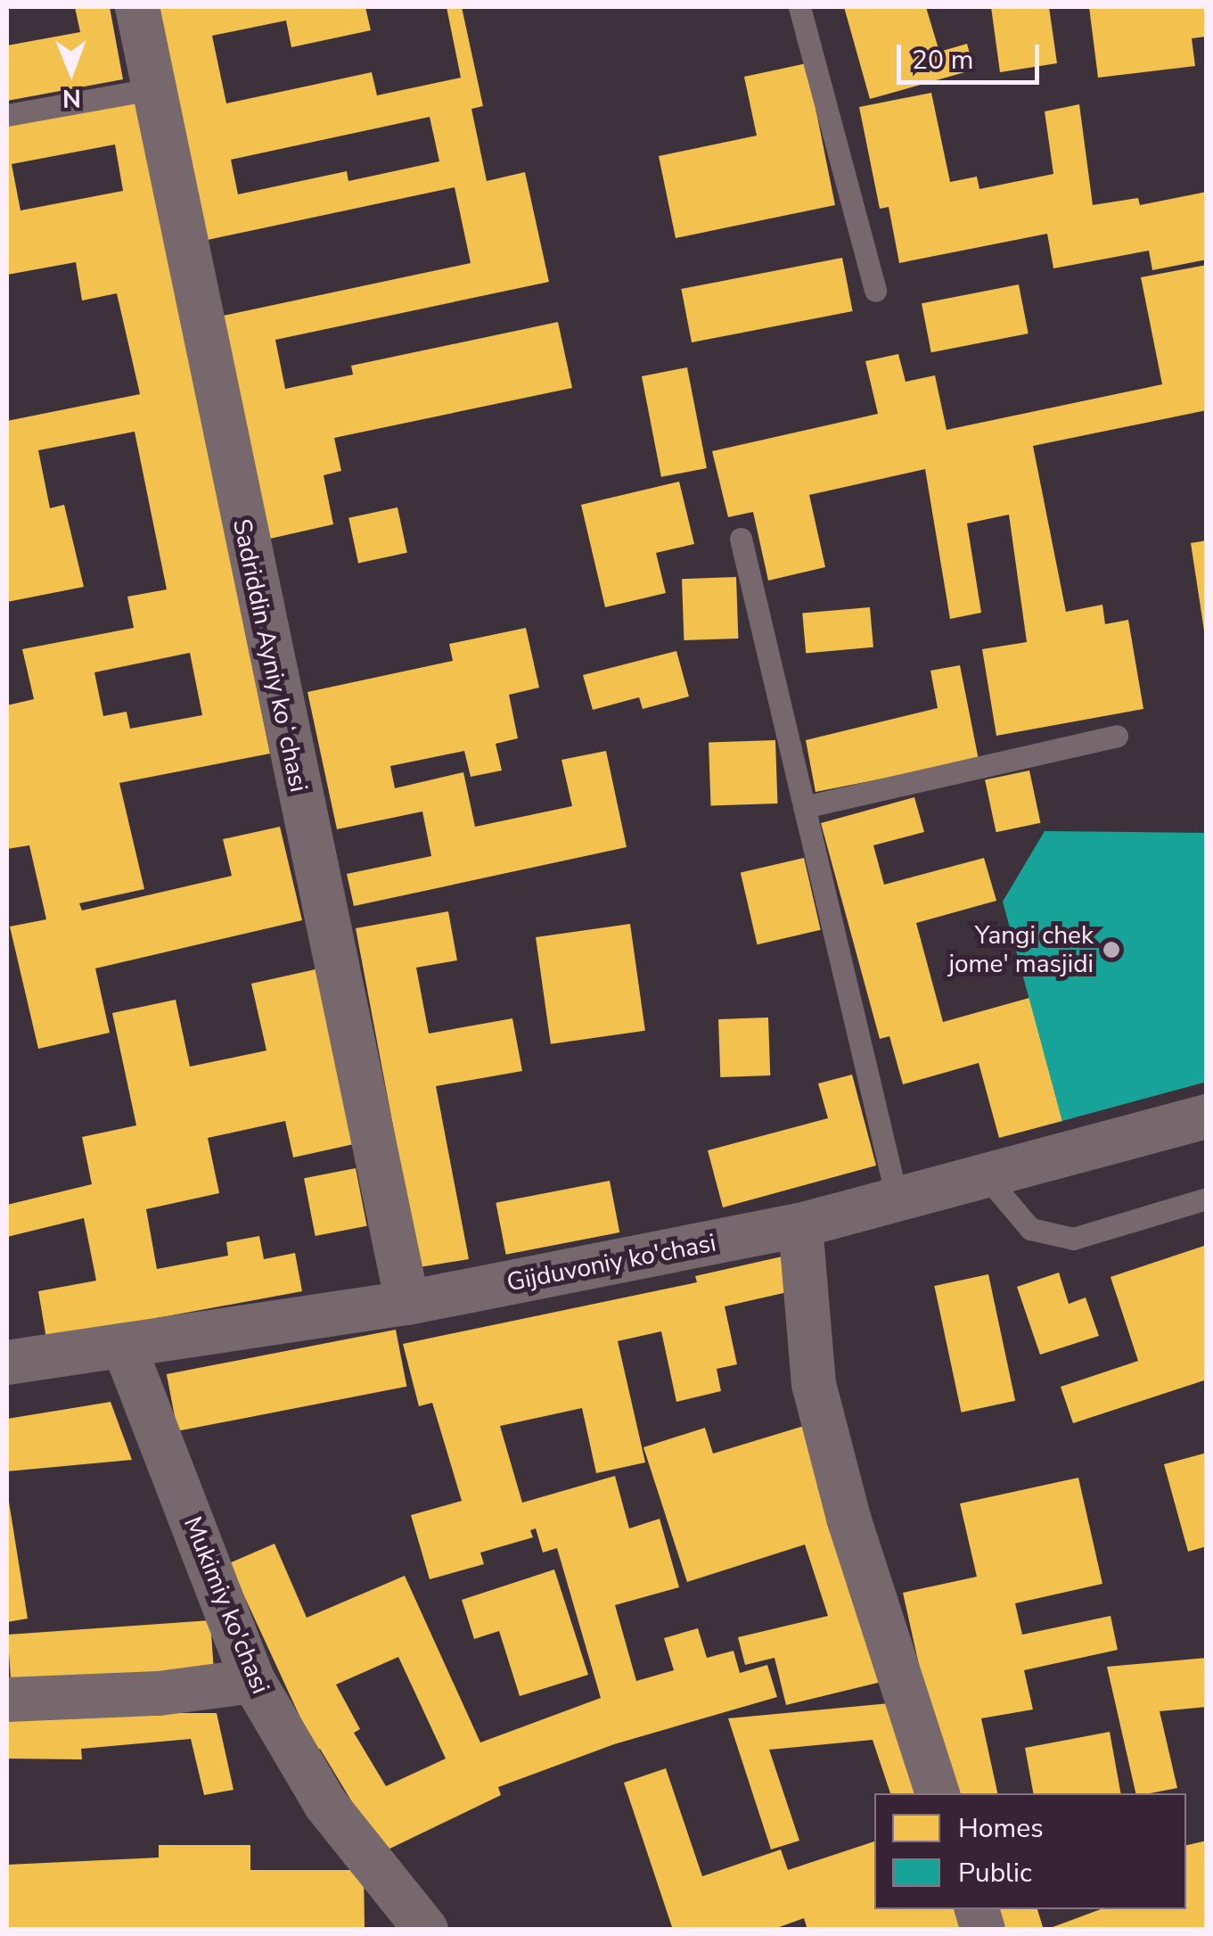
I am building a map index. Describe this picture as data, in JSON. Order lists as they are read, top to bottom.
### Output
{
  "streets": {
    "street": ["Sadriddin Ayniy koʻchasi", "Gijduvoniy ko'chasi", "Mukimiy ko'chasi"]
  },
  "crossings": [
    ["Sadriddin Ayniy koʻchasi", "Gijduvoniy ko'chasi"],
    ["Gijduvoniy ko'chasi", "Mukimiy ko'chasi"]
  ],
  "places": ["Yangi chek jome' masjidi"],
  "legend": ["Homes", "Public"],
  "scale_bar": "20 m",
  "north": "bottom"
}
